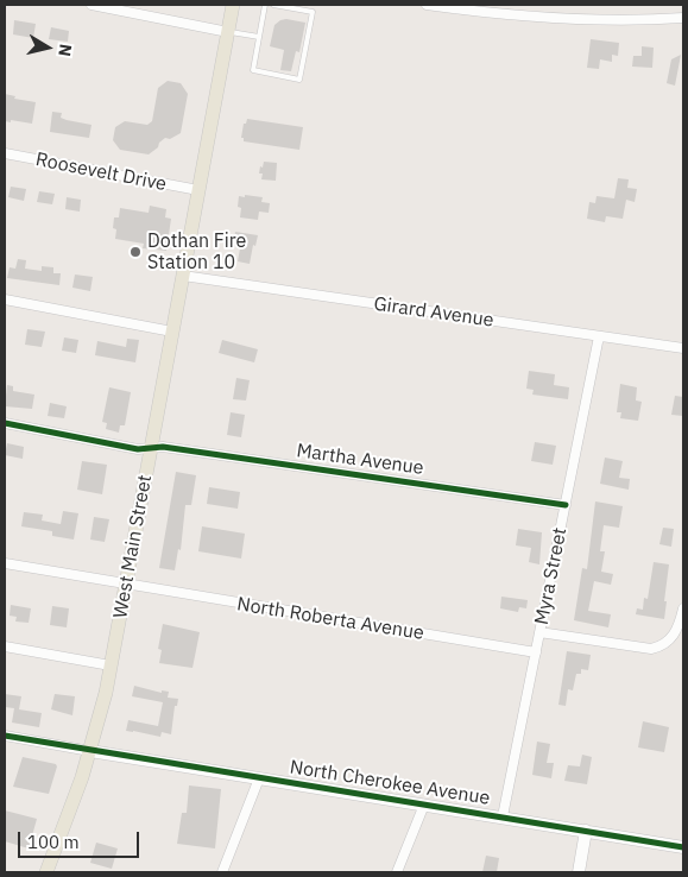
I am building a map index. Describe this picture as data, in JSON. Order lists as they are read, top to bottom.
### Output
{
  "streets": {
    "main road": ["West Main Street"],
    "street": [
      "Roosevelt Drive",
      "Girard Avenue",
      "Martha Avenue",
      "Myra Street",
      "North Roberta Avenue",
      "North Cherokee Avenue"
    ]
  },
  "crossings": [
    ["Roosevelt Drive", "West Main Street"],
    ["Girard Avenue", "West Main Street"],
    ["Girard Avenue", "Myra Street"],
    ["Martha Avenue", "West Main Street"],
    ["Martha Avenue", "Myra Street"],
    ["West Main Street", "North Roberta Avenue"],
    ["West Main Street", "North Cherokee Avenue"],
    ["Myra Street", "North Roberta Avenue"],
    ["Myra Street", "North Cherokee Avenue"]
  ],
  "places": ["Dothan Fire Station 10"],
  "scale_bar": "100 m",
  "north": "right"
}
